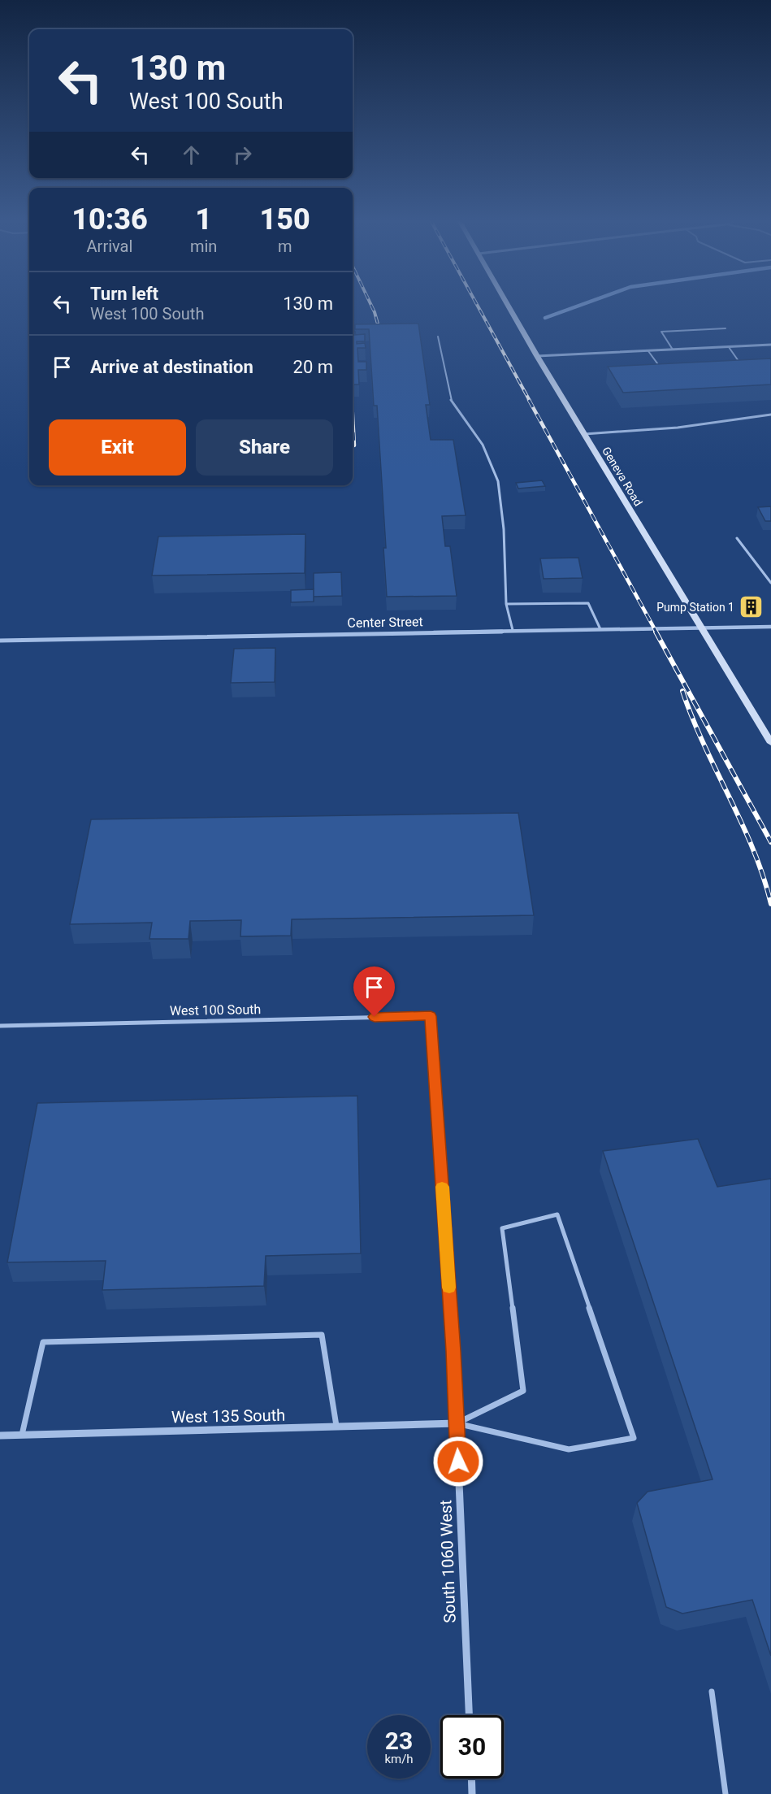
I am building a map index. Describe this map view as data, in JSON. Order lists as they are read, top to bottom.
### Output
{
  "streets": {
    "main road": ["Geneva Road"],
    "street": ["Center Street", "West 135 South", "South 1060 West"],
    "lane": ["West 100 South"]
  },
  "crossings": [
    ["Geneva Road", "Center Street"],
    ["West 100 South", "South 1060 West"],
    ["West 135 South", "South 1060 West"]
  ],
  "places": {
    "building": ["Pump Station 1"]
  },
  "page": {
    "turn": ["130 m", "West 100 South"],
    "eta": [
      "10:36",
      "Arrival",
      "1",
      "min",
      "150",
      "m"
    ],
    "list": [
      {
        "name": "Turn left",
        "note": "West 100 South",
        "value": "130 m"
      },
      {
        "name": "Arrive at destination",
        "value": "20 m"
      }
    ],
    "buttons": ["Exit", "Share"],
    "speed": "23 km/h",
    "limit": "30"
  }
}
